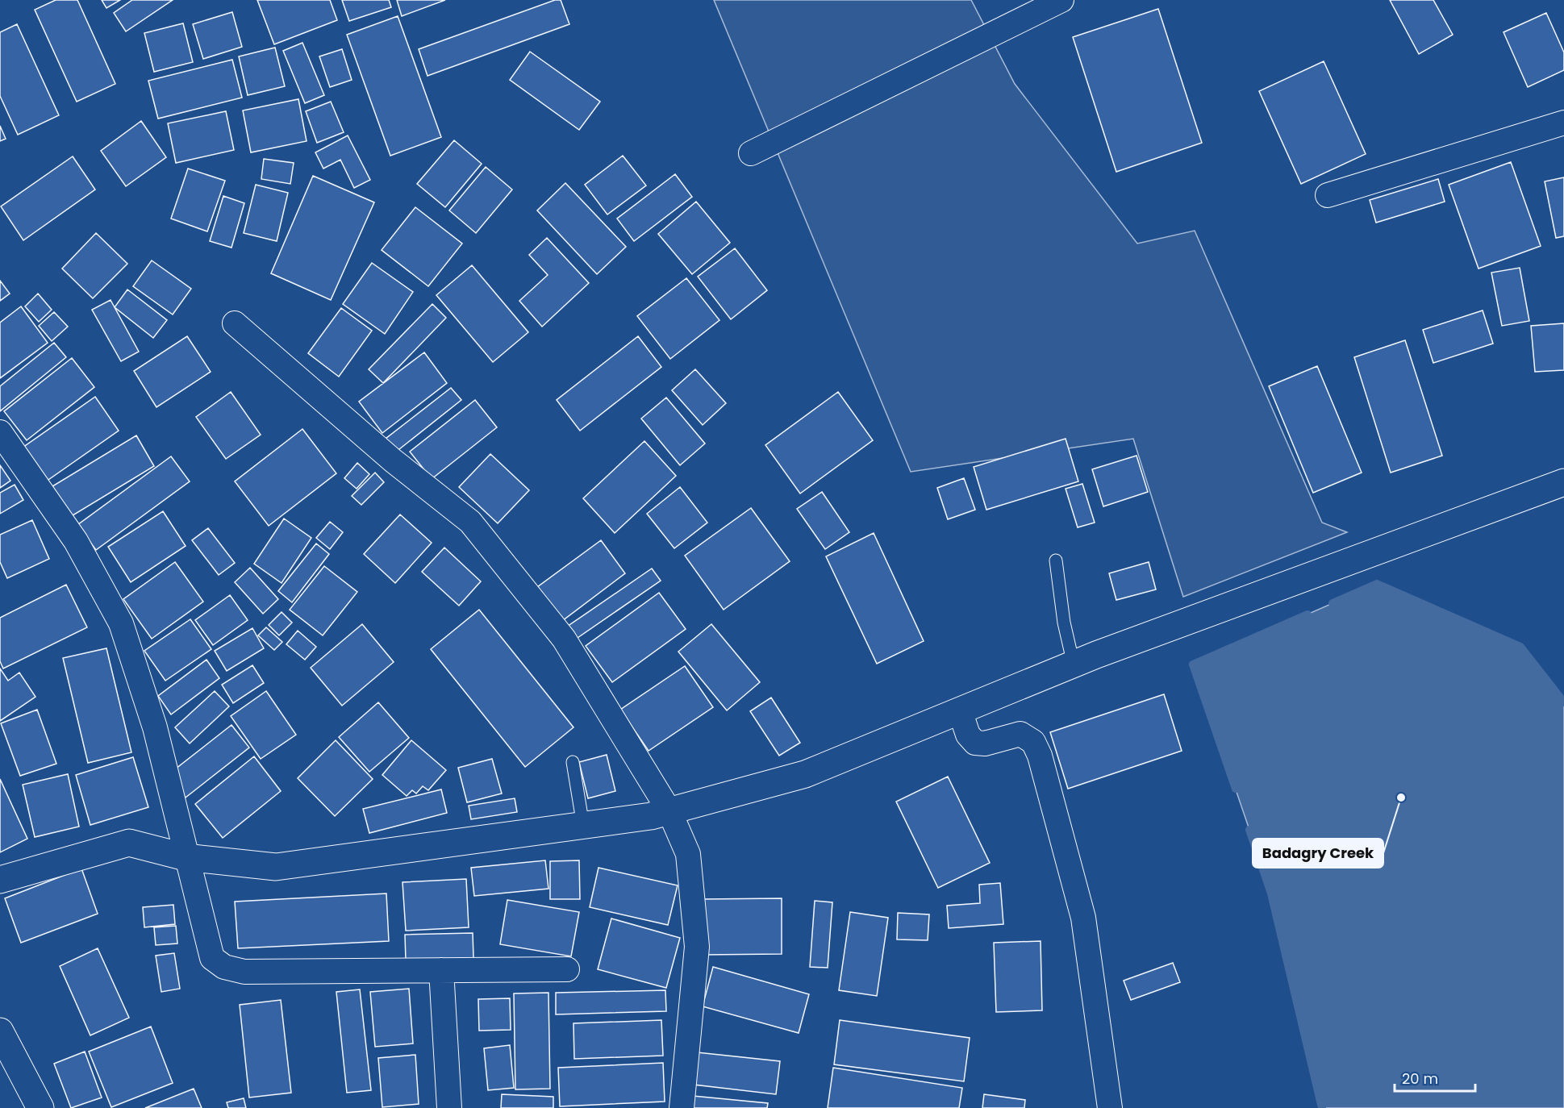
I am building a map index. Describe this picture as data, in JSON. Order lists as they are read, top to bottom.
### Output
{
  "places": ["Badagry Creek"],
  "scale_bar": "20 m"
}
